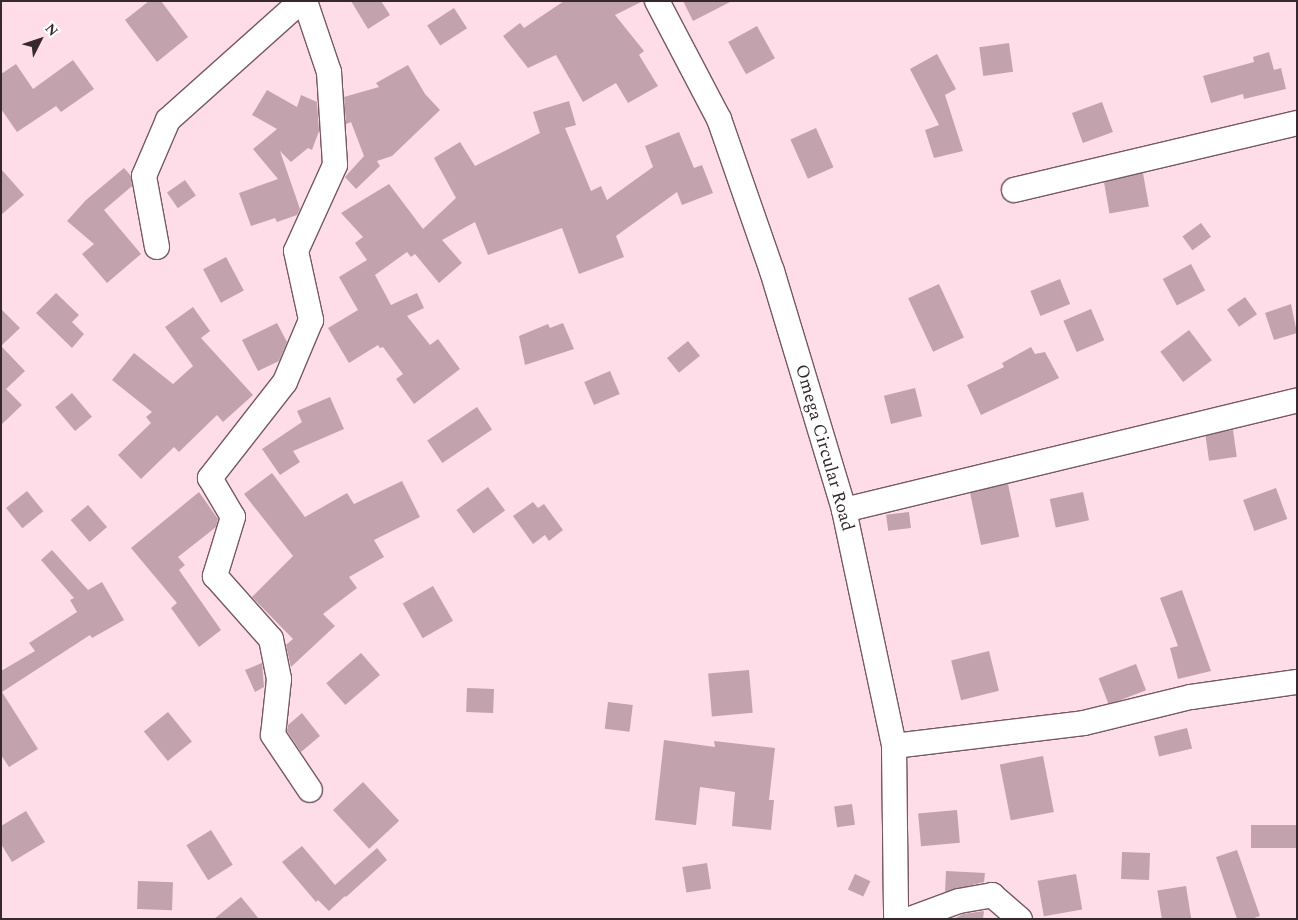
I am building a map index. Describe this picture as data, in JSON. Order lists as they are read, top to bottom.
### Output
{
  "streets": {
    "street": ["Omega Circular Road"]
  },
  "north": "top right"
}
